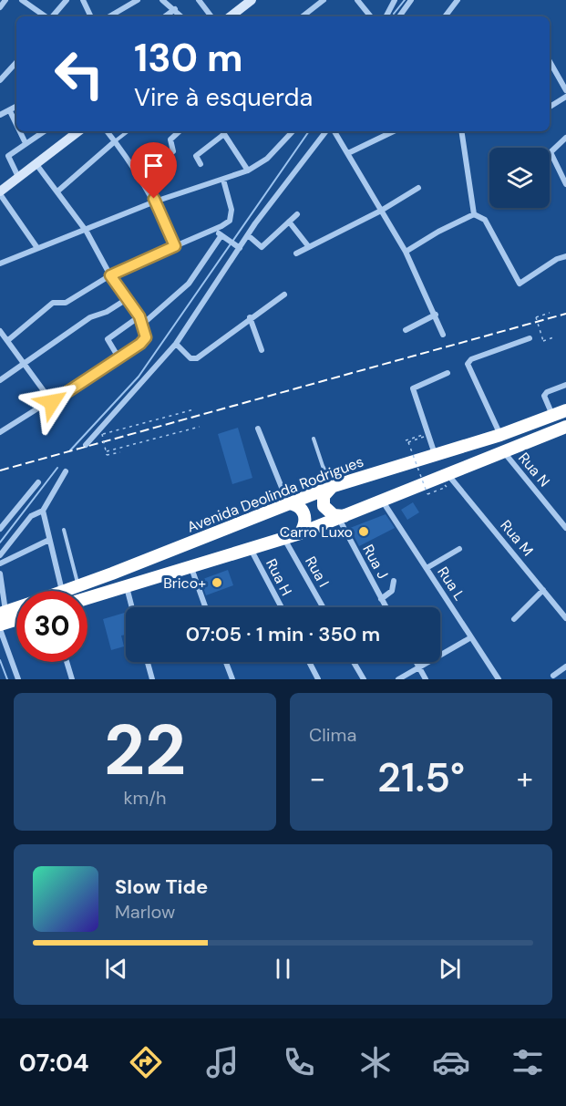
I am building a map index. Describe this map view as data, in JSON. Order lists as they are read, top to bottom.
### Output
{
  "streets": {
    "highway": ["Avenida Deolinda Rodrigues"],
    "street": [
      "Rua N",
      "Rua M",
      "Rua J",
      "Rua I",
      "Rua H",
      "Rua L"
    ]
  },
  "places": ["Carro Luxo", "Brico+"],
  "page": {
    "turn": ["130 m", "Vire à esquerda"],
    "limit": "30",
    "trip": "07:05 · 1 min · 350 m",
    "tile": [
      ["22", "km/h"],
      "Clima"
    ],
    "heat": ["−", "21.5°", "+"],
    "song": ["Slow Tide", "Marlow"],
    "tabs": "07:04"
  }
}
